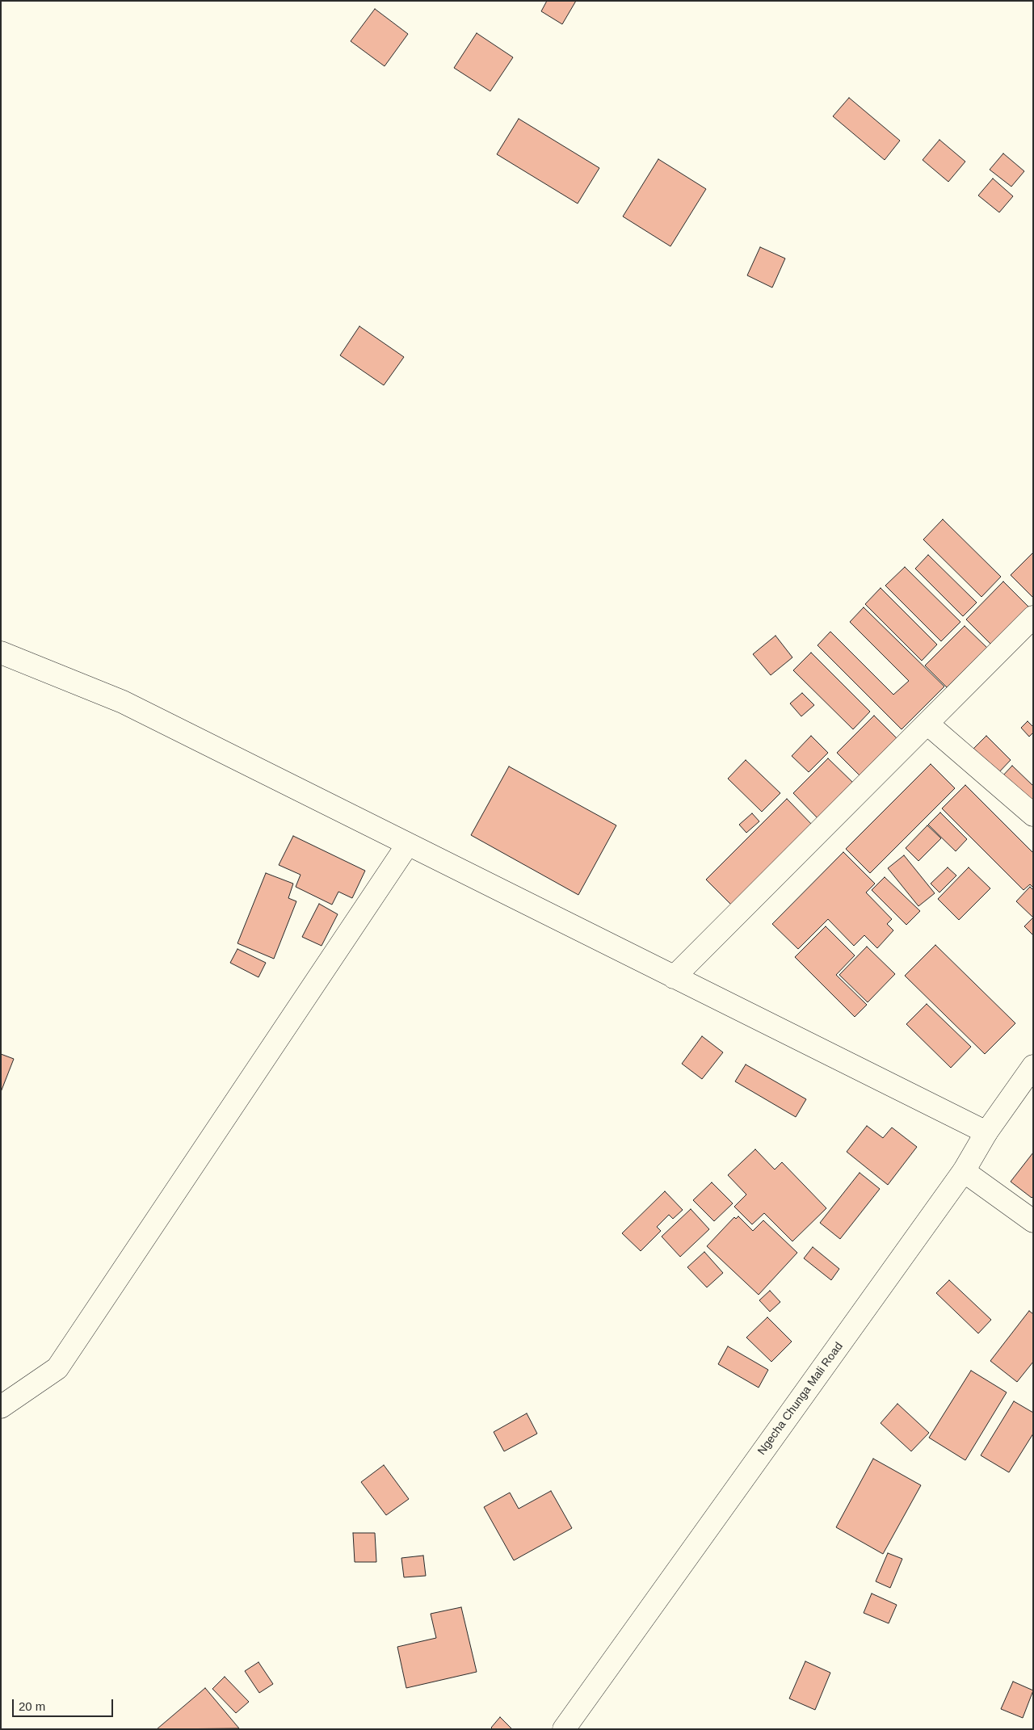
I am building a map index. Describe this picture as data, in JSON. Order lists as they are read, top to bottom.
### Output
{
  "streets": {
    "street": ["Ngecha Chunga Mali Road"]
  },
  "scale_bar": "20 m"
}
